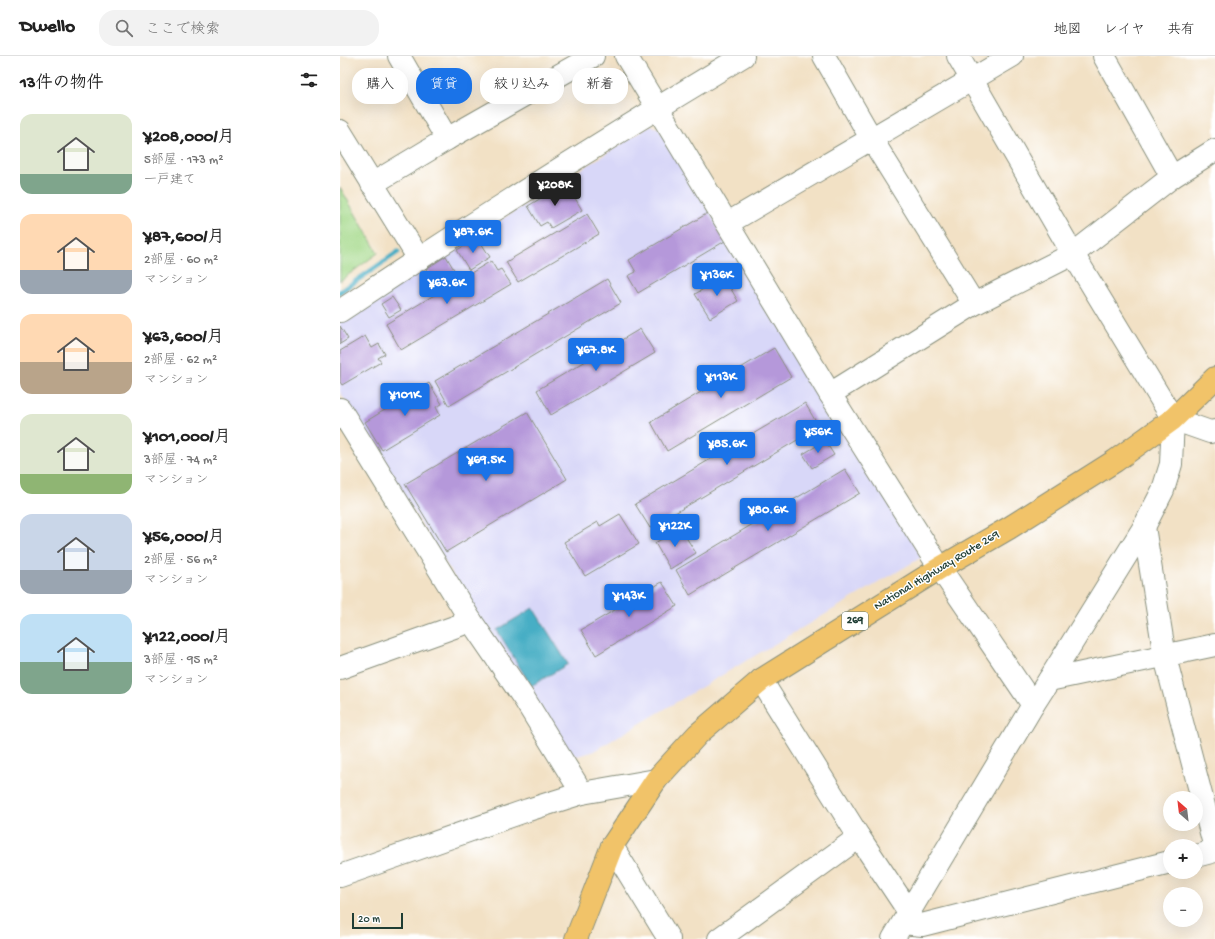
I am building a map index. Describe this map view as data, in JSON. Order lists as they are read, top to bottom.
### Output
{
  "streets": {
    "highway": ["National Highway Route 269", "269"]
  },
  "scale_bar": "20 m",
  "north": "top left",
  "page": {
    "header": "Dwello",
    "search": "ここで検索",
    "nav": ["地図", "レイヤ", "共有"],
    "heading": "13件の物件",
    "chip": [
      "購入",
      "賃貸",
      "絞り込み",
      "新着"
    ],
    "list": [
      {
        "name": "¥208,000/月",
        "note": "5部屋 · 173 m² · 一戸建て"
      },
      {
        "name": "¥87,600/月",
        "note": "2部屋 · 60 m² · マンション"
      },
      {
        "name": "¥63,600/月",
        "note": "2部屋 · 62 m² · マンション"
      },
      {
        "name": "¥101,000/月",
        "note": "3部屋 · 74 m² · マンション"
      },
      {
        "name": "¥56,000/月",
        "note": "2部屋 · 56 m² · マンション"
      },
      {
        "name": "¥122,000/月",
        "note": "3部屋 · 95 m² · マンション"
      }
    ],
    "price": [
      "¥208K",
      "¥87.6K",
      "¥136K",
      "¥63.6K",
      "¥67.8K",
      "¥113K",
      "¥101K",
      "¥56K",
      "¥85.6K",
      "¥69.5K",
      "¥80.6K",
      "¥122K",
      "¥143K"
    ],
    "map_buttons": ["+", "−"],
    "scale": "20 m"
  }
}
